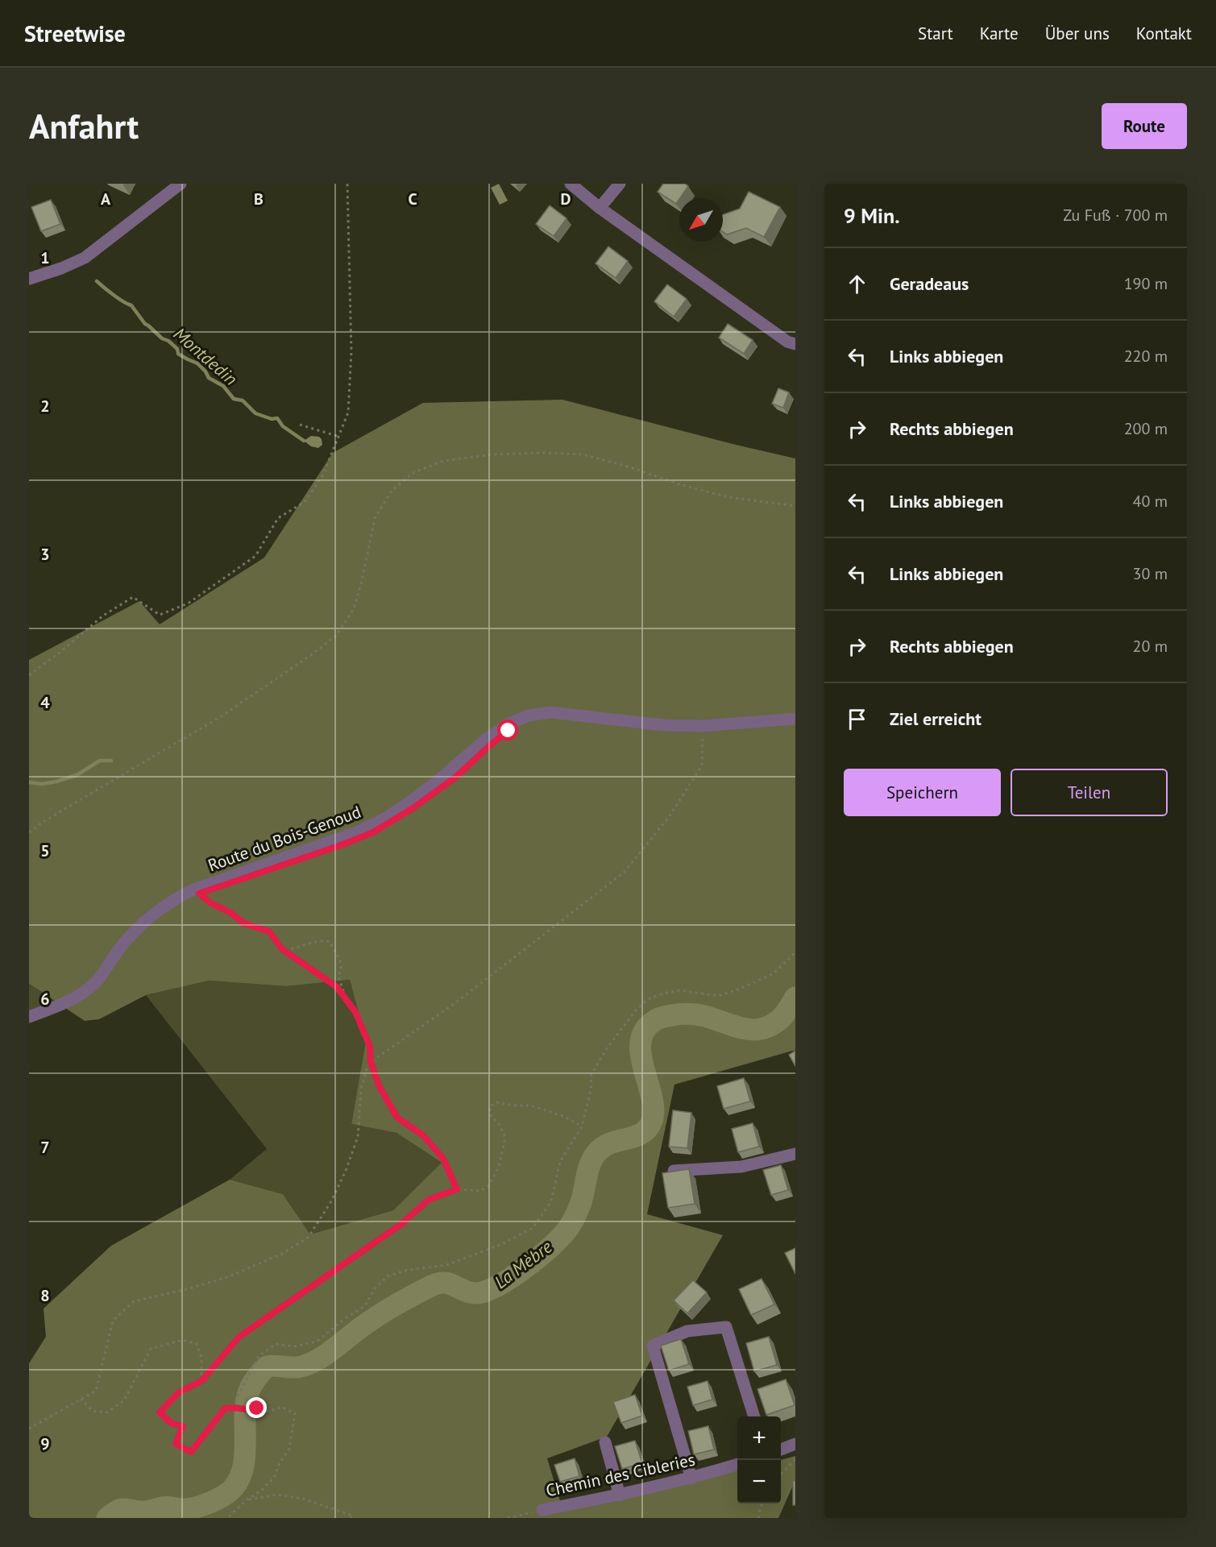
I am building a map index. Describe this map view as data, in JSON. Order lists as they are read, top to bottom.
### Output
{
  "streets": {
    "street": ["Route du Bois-Genoud", "Chemin des Cibleries"]
  },
  "water": ["Montdedin", "La Mèbre"],
  "north": "bottom left",
  "page": {
    "header": "Streetwise",
    "nav": [
      "Start",
      "Karte",
      "Über uns",
      "Kontakt"
    ],
    "buttons": [
      "Route",
      ["Speichern", "Teilen"]
    ],
    "title": "Anfahrt",
    "heading": ["9 Min.", "Zu Fuß · 700 m"],
    "list": [
      ["Geradeaus", "190 m"],
      ["Links abbiegen", "220 m"],
      ["Rechts abbiegen", "200 m"],
      ["Links abbiegen", "40 m"],
      ["Links abbiegen", "30 m"],
      ["Rechts abbiegen", "20 m"],
      "Ziel erreicht"
    ],
    "map_buttons": ["+", "−"]
  },
  "grid": {
    "columns": [
      "A",
      "B",
      "C",
      "D"
    ],
    "rows": [
      "1",
      "2",
      "3",
      "4",
      "5",
      "6",
      "7",
      "8",
      "9"
    ]
  }
}
